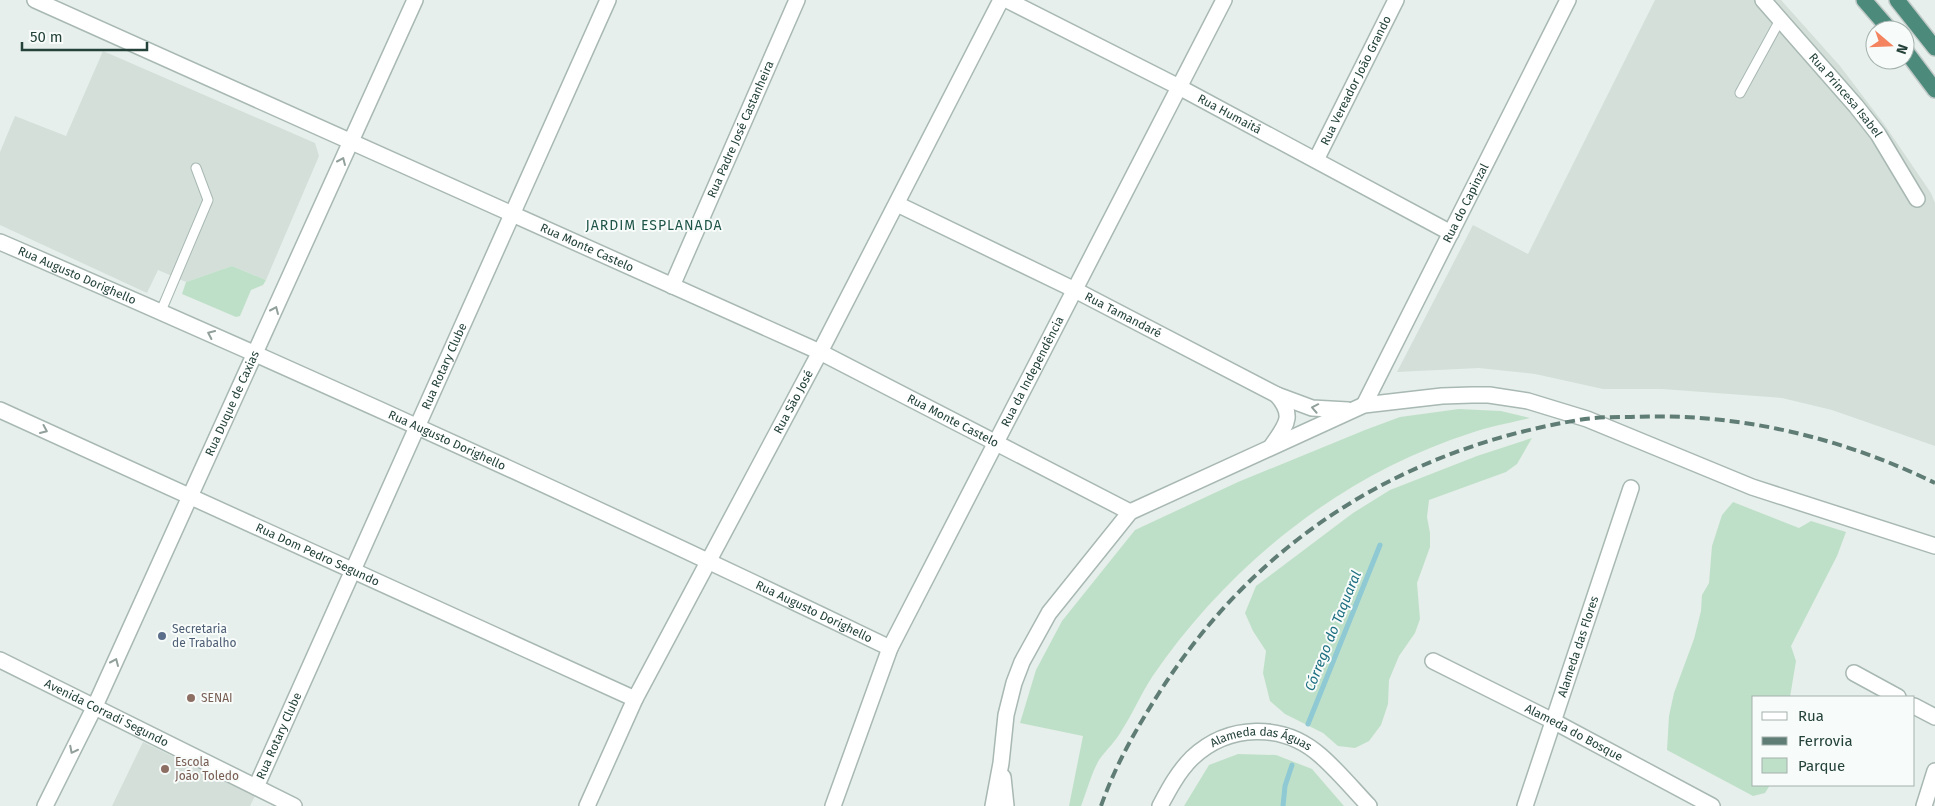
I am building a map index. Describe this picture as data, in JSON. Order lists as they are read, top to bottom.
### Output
{
  "streets": {
    "street": [
      "Rua Vereador João Grando",
      "Rua Princesa Isabel",
      "Rua Humaitá",
      "Rua Padre José Castanheira",
      "Rua do Capinzal",
      "Rua Monte Castelo",
      "Rua Augusto Dorighello",
      "Rua Tamandaré",
      "Rua Rotary Clube",
      "Rua da Independência",
      "Rua São José",
      "Rua Duque de Caxias",
      "Rua Dom Pedro Segundo",
      "Alameda das Flores",
      "Avenida Corradi Segundo",
      "Alameda do Bosque",
      "Alameda das Águas"
    ]
  },
  "crossings": [
    ["Rua Vereador João Grando", "Rua Humaitá"],
    ["Rua Humaitá", "Rua do Capinzal"],
    ["Rua Humaitá", "Rua da Independência"],
    ["Rua Padre José Castanheira", "Rua Monte Castelo"],
    ["Rua do Capinzal", "Rua Tamandaré"],
    ["Rua Monte Castelo", "Rua Rotary Clube"],
    ["Rua Monte Castelo", "Rua da Independência"],
    ["Rua Monte Castelo", "Rua São José"],
    ["Rua Monte Castelo", "Rua Duque de Caxias"],
    ["Rua Augusto Dorighello", "Rua Rotary Clube"],
    ["Rua Augusto Dorighello", "Rua da Independência"],
    ["Rua Augusto Dorighello", "Rua São José"],
    ["Rua Augusto Dorighello", "Rua Duque de Caxias"],
    ["Rua Tamandaré", "Rua da Independência"],
    ["Rua Tamandaré", "Rua São José"],
    ["Rua Rotary Clube", "Rua Dom Pedro Segundo"],
    ["Rua Rotary Clube", "Avenida Corradi Segundo"],
    ["Rua São José", "Rua Dom Pedro Segundo"],
    ["Rua Duque de Caxias", "Rua Dom Pedro Segundo"],
    ["Rua Duque de Caxias", "Avenida Corradi Segundo"],
    ["Alameda das Flores", "Alameda do Bosque"]
  ],
  "districts": ["JARDIM ESPLANADA"],
  "water": ["Córrego do Taquaral"],
  "places": ["Secretaria de Trabalho", "SENAI", "Escola João Toledo"],
  "legend": ["Rua", "Ferrovia", "Parque"],
  "scale_bar": "50 m",
  "north": "right"
}
